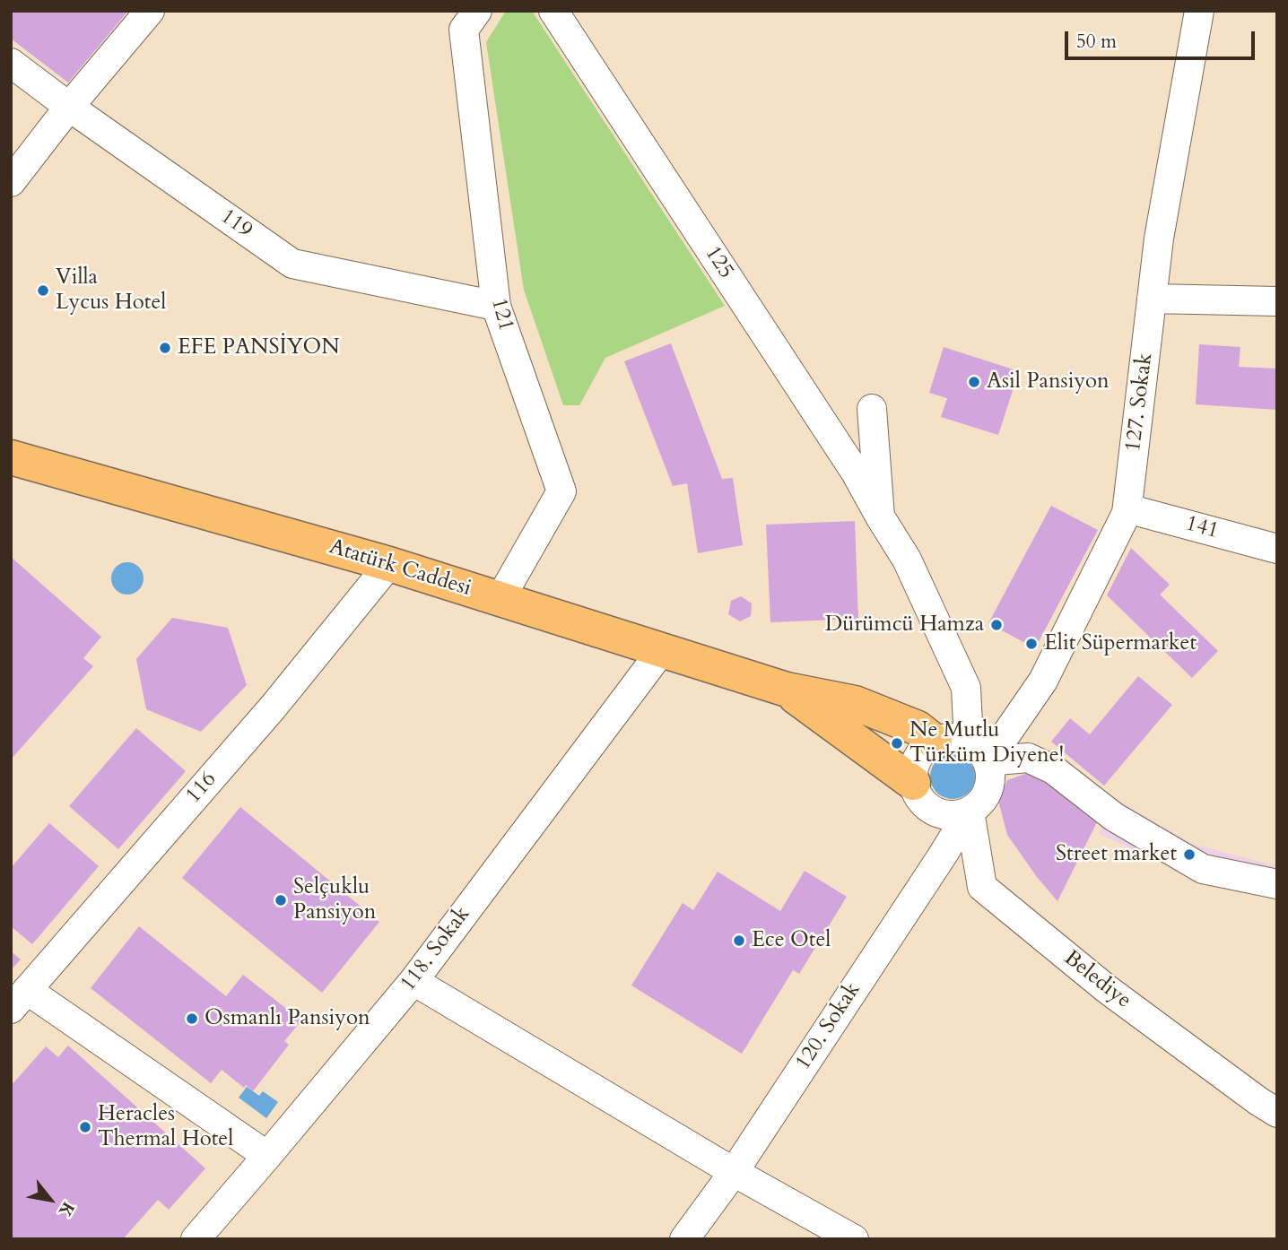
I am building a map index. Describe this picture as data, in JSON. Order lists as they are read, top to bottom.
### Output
{
  "streets": {
    "main road": ["Atatürk Caddesi"],
    "street": [
      "119",
      "125",
      "121",
      "127. Sokak",
      "141",
      "116",
      "118. Sokak",
      "Belediye",
      "120. Sokak"
    ]
  },
  "crossings": [
    ["119", "121"],
    ["125", "127. Sokak"],
    ["125", "Atatürk Caddesi"],
    ["125", "Belediye"],
    ["125", "120. Sokak"],
    ["121", "Atatürk Caddesi"],
    ["127. Sokak", "141"],
    ["127. Sokak", "Atatürk Caddesi"],
    ["127. Sokak", "Belediye"],
    ["127. Sokak", "120. Sokak"],
    ["Atatürk Caddesi", "116"],
    ["Atatürk Caddesi", "118. Sokak"],
    ["Atatürk Caddesi", "Belediye"],
    ["Atatürk Caddesi", "120. Sokak"],
    ["Belediye", "120. Sokak"]
  ],
  "places": [
    "Villa Lycus Hotel",
    "EFE PANSİYON",
    "Asil Pansiyon",
    "Dürümcü Hamza",
    "Elit Süpermarket",
    "Ne Mutlu Türküm Diyene!",
    "Street market",
    "Selçuklu Pansiyon",
    "Ece Otel",
    "Osmanlı Pansiyon",
    "Heracles Thermal Hotel"
  ],
  "scale_bar": "50 m",
  "north": "bottom right"
}
